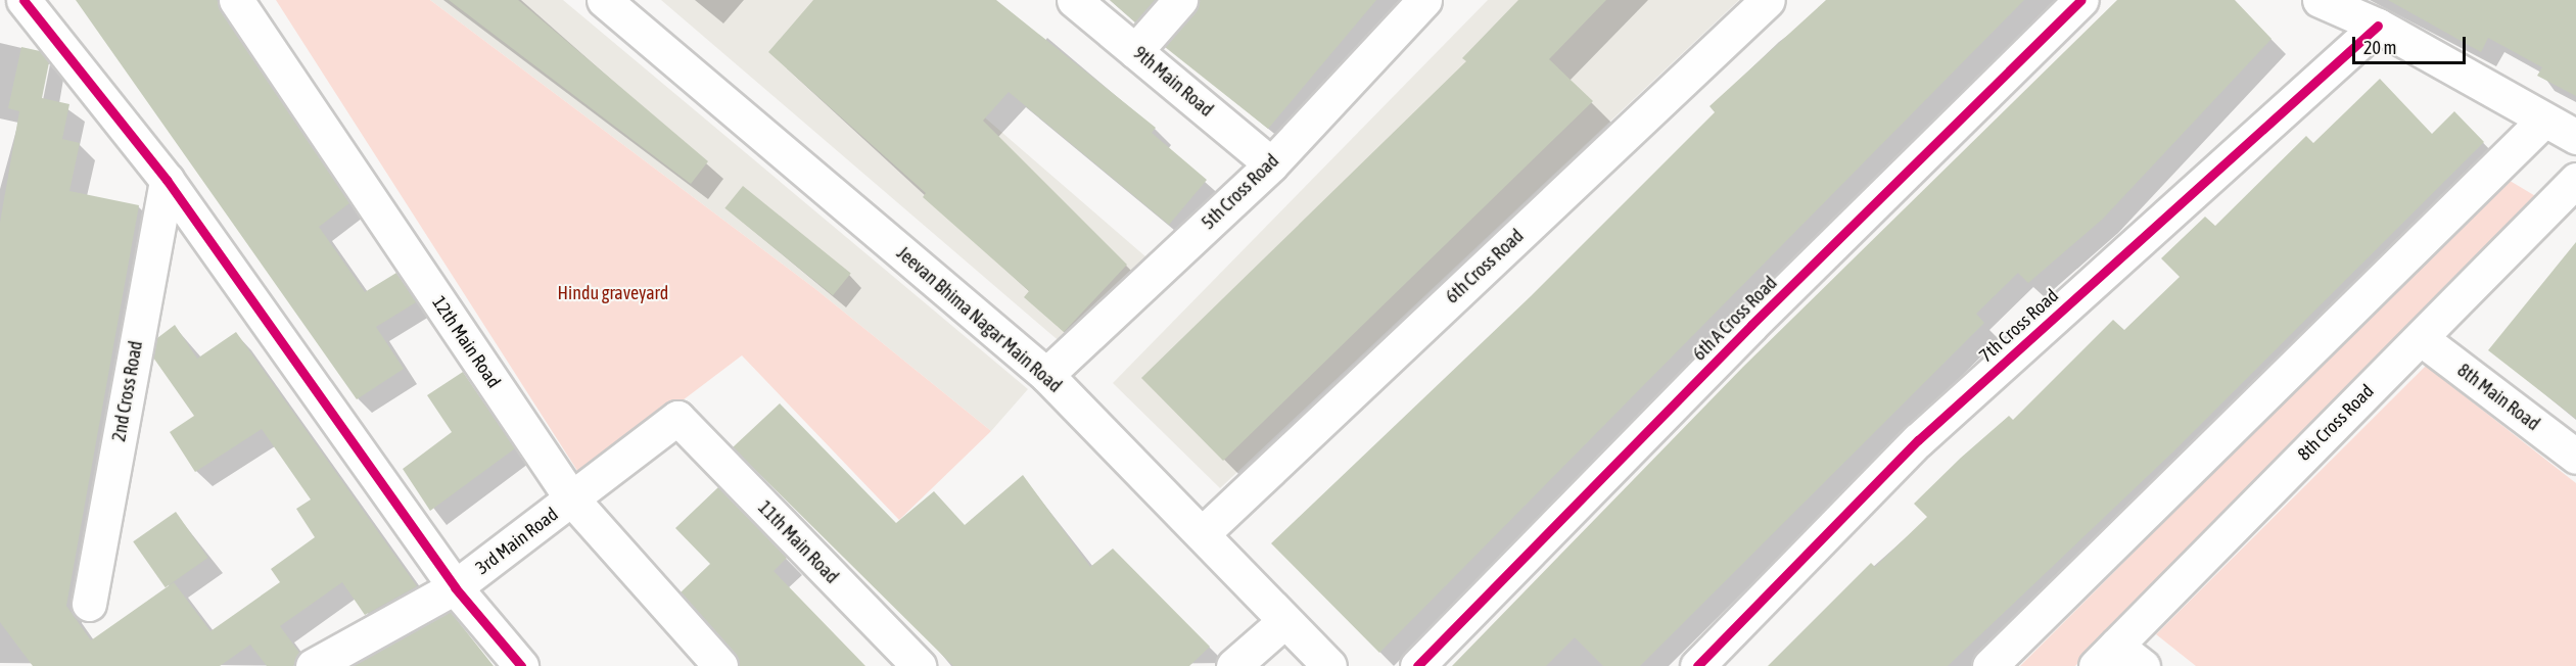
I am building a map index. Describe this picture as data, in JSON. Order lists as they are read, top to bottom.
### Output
{
  "streets": {
    "street": [
      "9th Main Road",
      "5th Cross Road",
      "6th Cross Road",
      "6th A Cross Road",
      "Jeevan Bhima Nagar Main Road",
      "7th Cross Road",
      "12th Main Road",
      "2nd Cross Road",
      "8th Main Road",
      "8th Cross Road",
      "3rd Main Road",
      "11th Main Road"
    ]
  },
  "crossings": [
    ["9th Main Road", "5th Cross Road"],
    ["5th Cross Road", "Jeevan Bhima Nagar Main Road"],
    ["6th Cross Road", "Jeevan Bhima Nagar Main Road"],
    ["12th Main Road", "3rd Main Road"],
    ["8th Main Road", "8th Cross Road"],
    ["3rd Main Road", "11th Main Road"]
  ],
  "parks": ["Hindu graveyard"],
  "scale_bar": "20 m"
}
